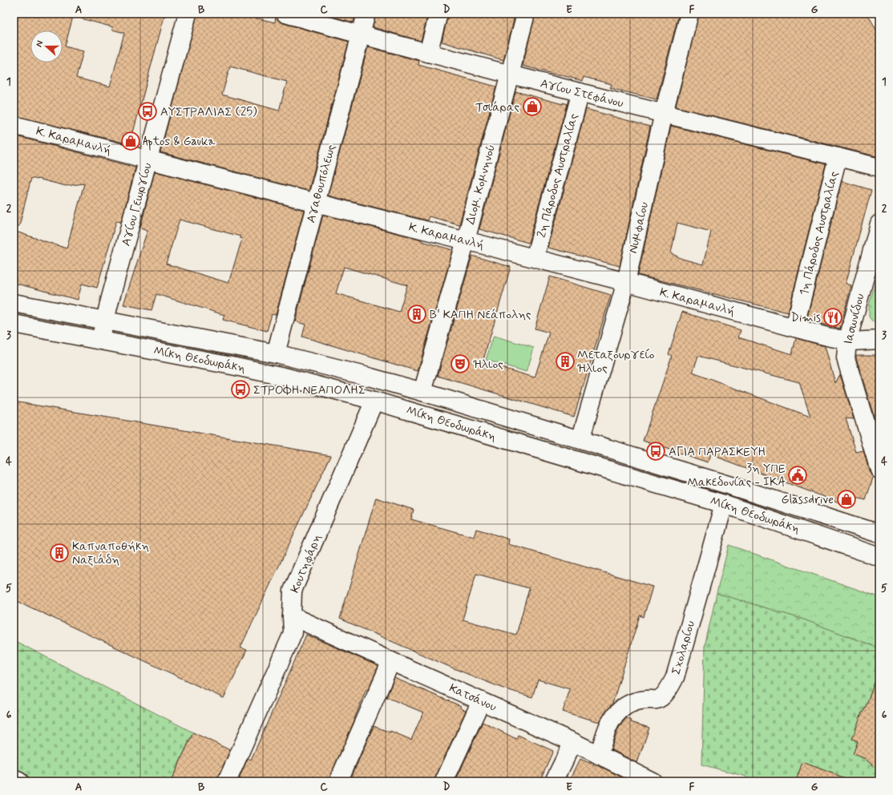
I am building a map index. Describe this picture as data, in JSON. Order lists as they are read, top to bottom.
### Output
{
  "streets": {
    "main road": [
      "Αγίου Στεφάνου",
      "Κ. Καραμανλή",
      "2η Πάροδος Αυστραλίας",
      "Αγαθουπόλεως",
      "Διομ. Κομνηνού",
      "Αγίου Γεωργίου",
      "Νυμφαίου",
      "1η Πάροδος Αυστραλίας",
      "Ιασωνίδου",
      "Μίκη Θεοδωράκη",
      "Κουτηφάρη",
      "Σχολαρίου",
      "Κατσάνου"
    ]
  },
  "crossings": [
    ["Αγίου Στεφάνου", "2η Πάροδος Αυστραλίας"],
    ["Αγίου Στεφάνου", "Αγαθουπόλεως"],
    ["Αγίου Στεφάνου", "Διομ. Κομνηνού"],
    ["Αγίου Στεφάνου", "Νυμφαίου"],
    ["Αγίου Στεφάνου", "1η Πάροδος Αυστραλίας"],
    ["Κ. Καραμανλή", "2η Πάροδος Αυστραλίας"],
    ["Κ. Καραμανλή", "Αγαθουπόλεως"],
    ["Κ. Καραμανλή", "Διομ. Κομνηνού"],
    ["Κ. Καραμανλή", "Αγίου Γεωργίου"],
    ["Κ. Καραμανλή", "Νυμφαίου"],
    ["Κ. Καραμανλή", "1η Πάροδος Αυστραλίας"],
    ["Κ. Καραμανλή", "Ιασωνίδου"],
    ["Αγαθουπόλεως", "Μίκη Θεοδωράκη"],
    ["Διομ. Κομνηνού", "Μίκη Θεοδωράκη"],
    ["Αγίου Γεωργίου", "Μίκη Θεοδωράκη"],
    ["Νυμφαίου", "Μίκη Θεοδωράκη"],
    ["Μίκη Θεοδωράκη", "Κουτηφάρη"],
    ["Μίκη Θεοδωράκη", "Σχολαρίου"],
    ["Κουτηφάρη", "Κατσάνου"],
    ["Σχολαρίου", "Κατσάνου"]
  ],
  "places": {
    "shop": ["Τσιάρας", "Aptos & Gauka", "Glassdrive"],
    "bus stop": ["ΑΥΣΤΡΑΛΙΑΣ (25)", "ΣΤΡΟΦΗ ΝΕΑΠΟΛΗΣ", "ΑΓΙΑ ΠΑΡΑΣΚΕΥΗ"],
    "building": ["Β' ΚΑΠΗ Νεάπολης", "Μεταξουργείο Ήλιος", "Καπναποθήκη Ναξιάδη"],
    "restaurant": ["Dimis"],
    "theatre": ["Ήλιος"],
    "public building": ["3η ΥΠΕ Μακεδονίας - IKA"]
  },
  "north": "left",
  "grid": {
    "columns": [
      "A",
      "B",
      "C",
      "D",
      "E",
      "F",
      "G"
    ],
    "rows": [
      "1",
      "2",
      "3",
      "4",
      "5",
      "6"
    ]
  }
}
